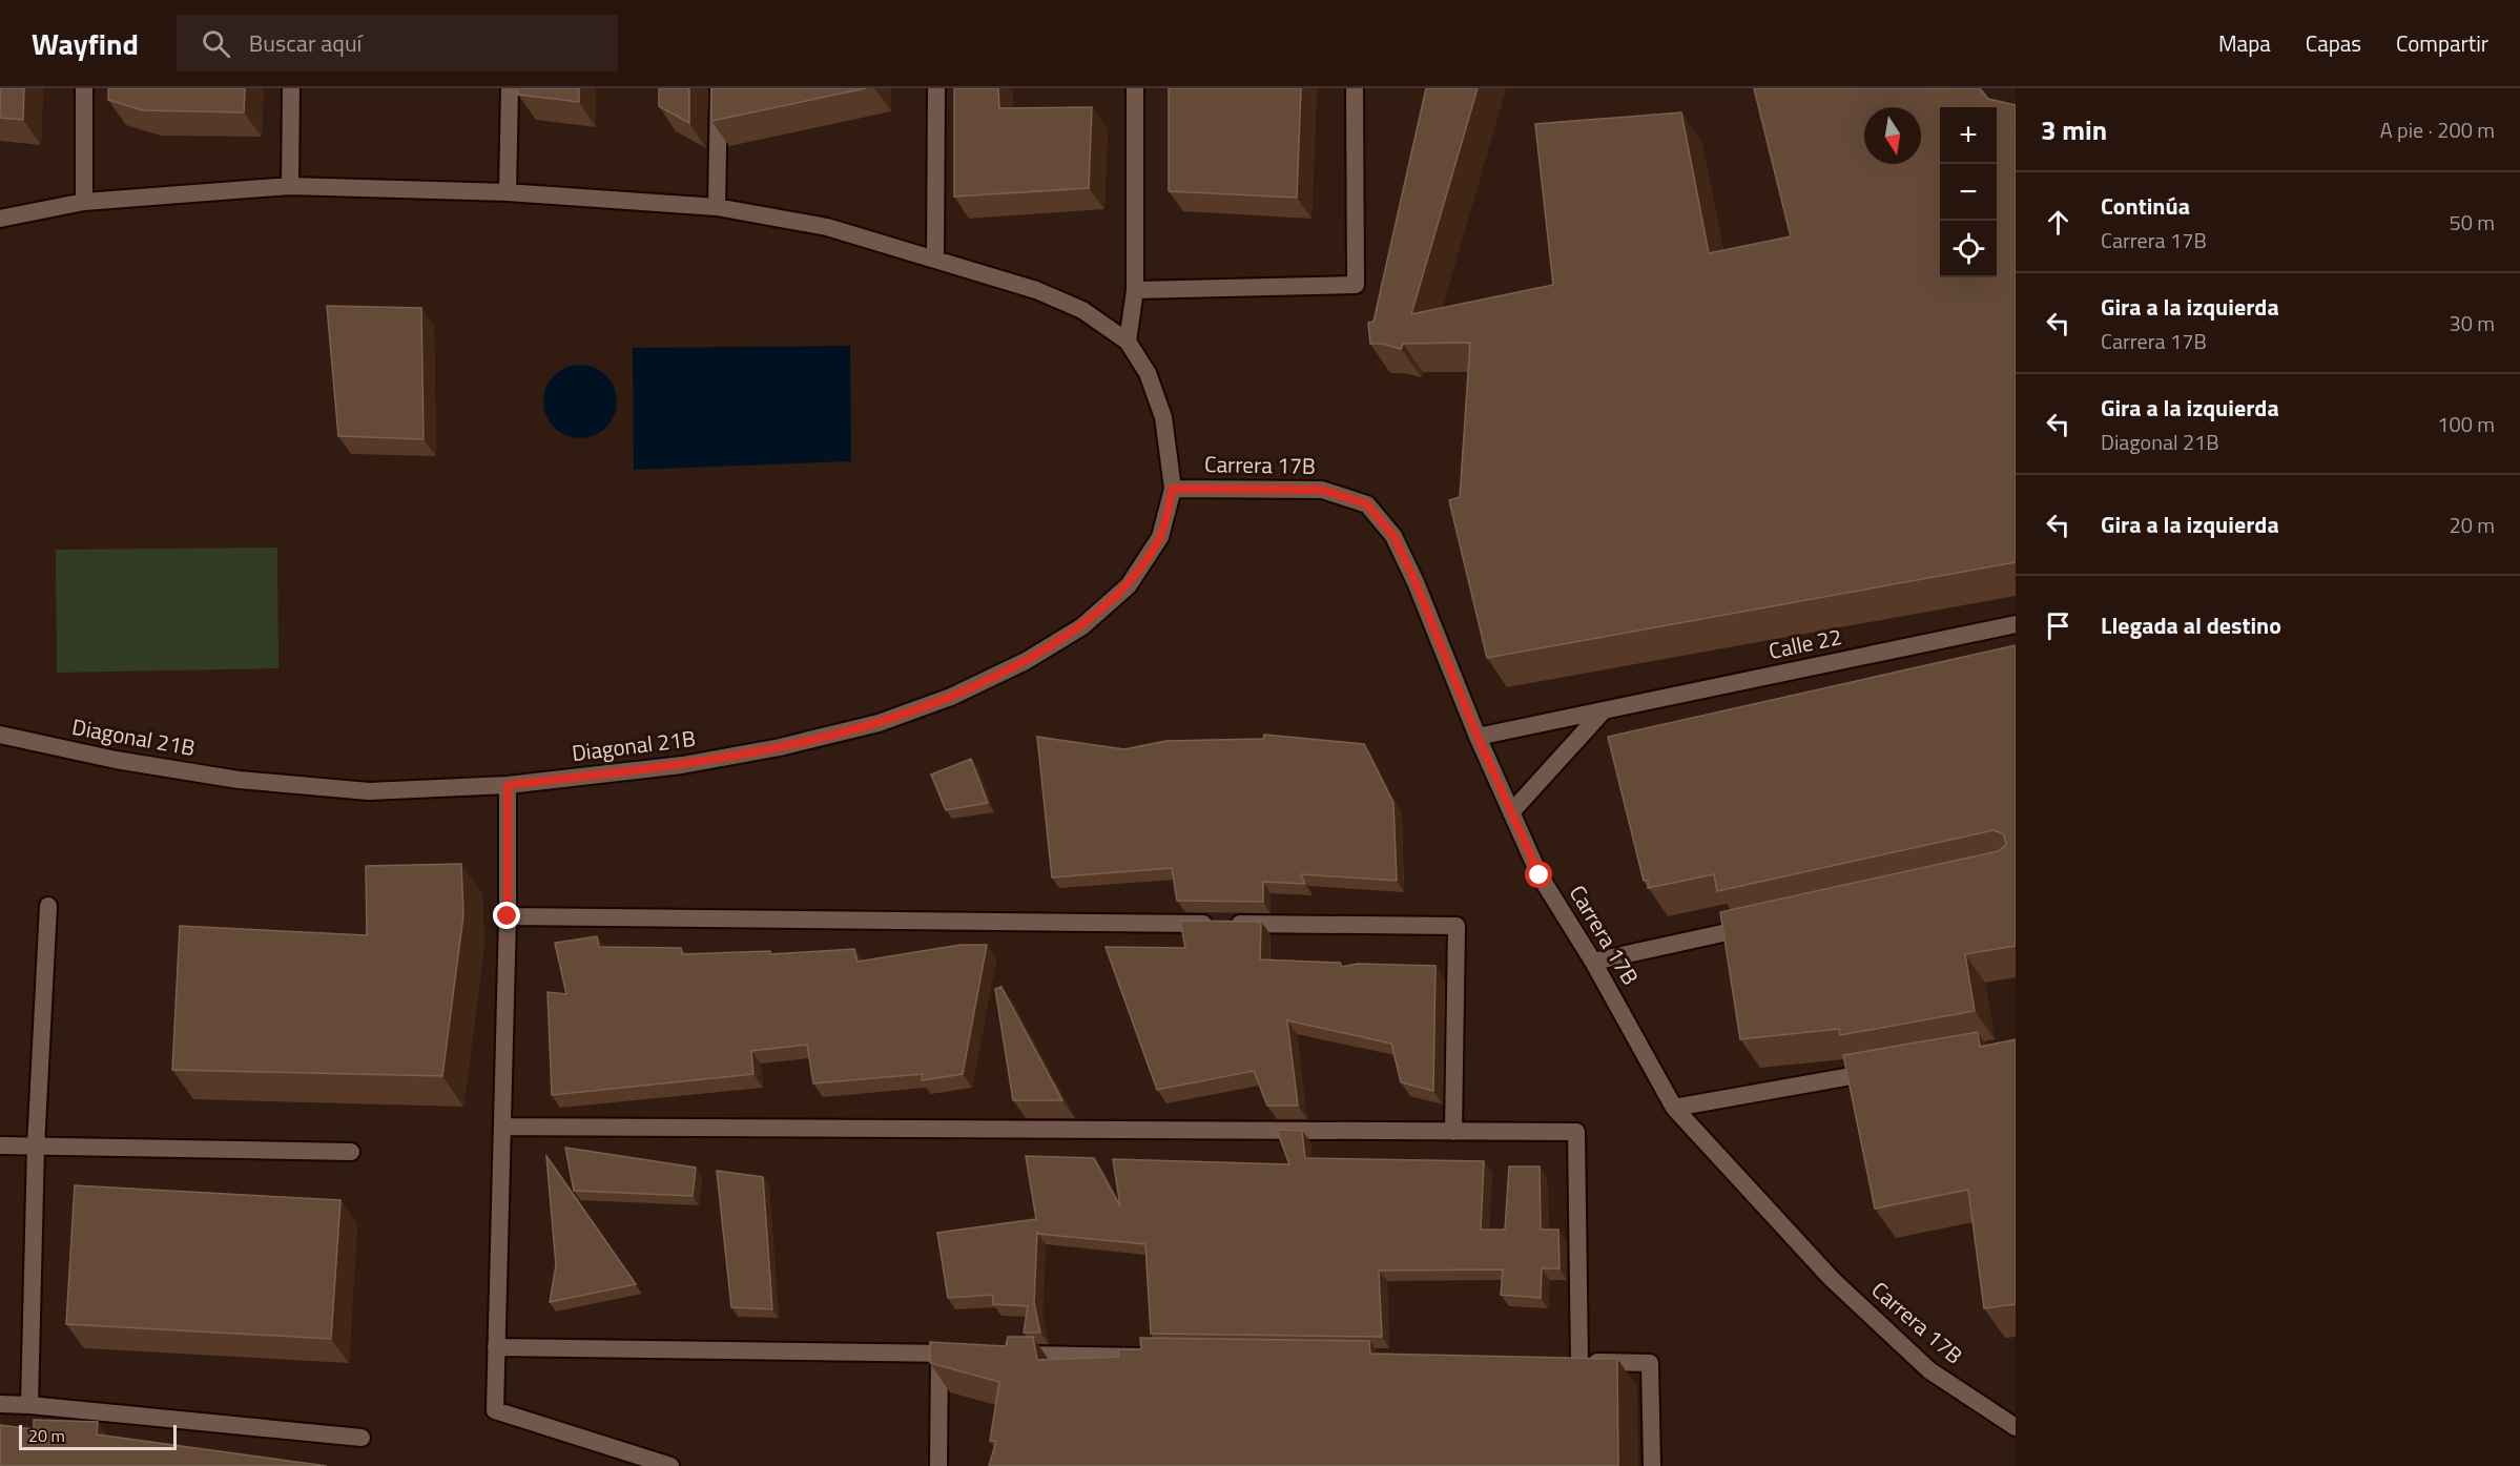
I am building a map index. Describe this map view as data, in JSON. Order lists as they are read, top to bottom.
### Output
{
  "streets": {
    "street": ["Carrera 17B", "Calle 22", "Diagonal 21B"]
  },
  "crossings": [
    ["Carrera 17B", "Calle 22"],
    ["Carrera 17B", "Diagonal 21B"]
  ],
  "scale_bar": "20 m",
  "north": "bottom",
  "page": {
    "header": "Wayfind",
    "search": "Buscar aquí",
    "nav": ["Mapa", "Capas", "Compartir"],
    "heading": ["3 min", "A pie · 200 m"],
    "map_buttons": ["+", "−"],
    "list": [
      ["Continúa", "Carrera 17B", "50 m"],
      ["Gira a la izquierda", "Carrera 17B", "30 m"],
      ["Gira a la izquierda", "Diagonal 21B", "100 m"],
      ["Gira a la izquierda", "20 m"],
      "Llegada al destino"
    ],
    "scale": "20 m"
  }
}
